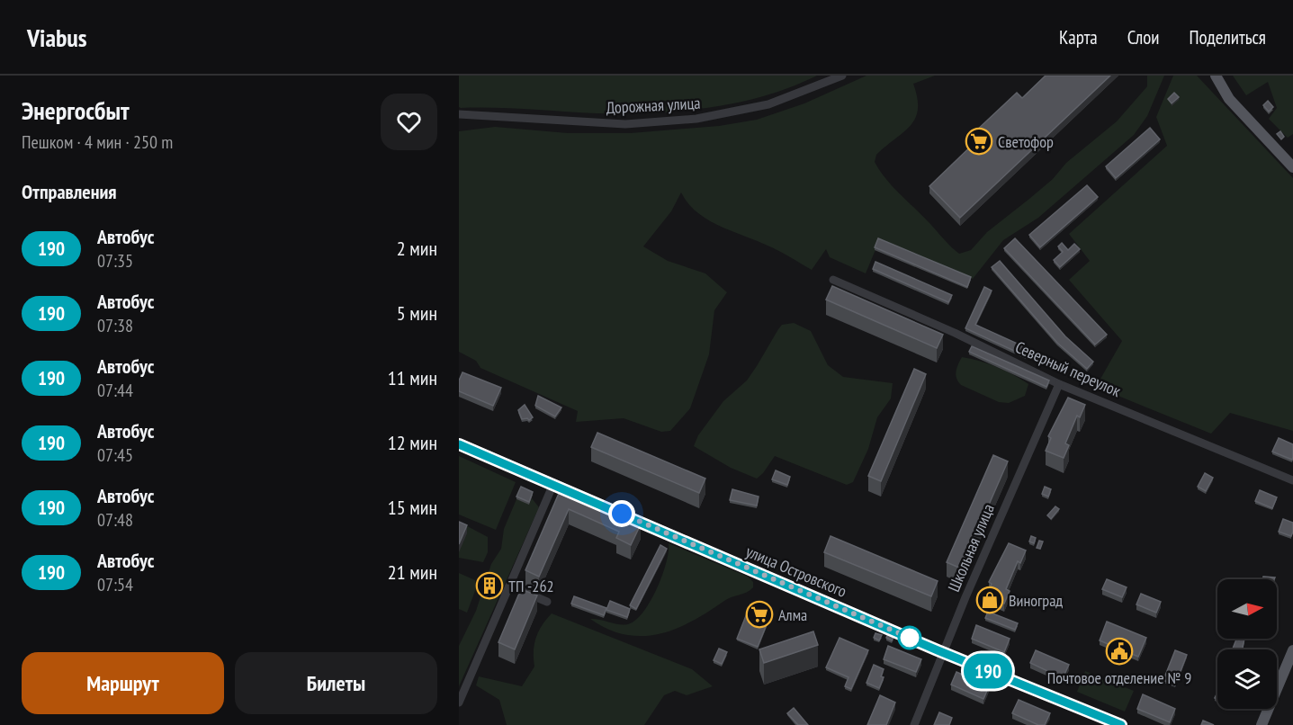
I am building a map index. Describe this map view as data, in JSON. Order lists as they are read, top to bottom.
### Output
{
  "streets": {
    "main road": ["улица Островского"],
    "street": ["Дорожная улица", "Северный переулок", "Школьная улица"]
  },
  "crossings": [
    ["Северный переулок", "Школьная улица"],
    ["Школьная улица", "улица Островского"]
  ],
  "places": {
    "supermarket": ["Светофор", "Алма"],
    "building": ["ТП -262"],
    "shop": ["Виноград"],
    "public building": ["Почтовое отделение № 9"]
  },
  "lines": ["bus line 190"],
  "north": "right",
  "page": {
    "header": "Viabus",
    "nav": ["Карта", "Слои", "Поделиться"],
    "heading": [
      ["Энергосбыт", "Пешком · 4 мин · 250 m"],
      "Отправления"
    ],
    "on_map": "190",
    "list": [
      {
        "mark": "190",
        "name": "Автобус",
        "note": "07:35",
        "value": "2 мин"
      },
      {
        "mark": "190",
        "name": "Автобус",
        "note": "07:38",
        "value": "5 мин"
      },
      {
        "mark": "190",
        "name": "Автобус",
        "note": "07:44",
        "value": "11 мин"
      },
      {
        "mark": "190",
        "name": "Автобус",
        "note": "07:45",
        "value": "12 мин"
      },
      {
        "mark": "190",
        "name": "Автобус",
        "note": "07:48",
        "value": "15 мин"
      },
      {
        "mark": "190",
        "name": "Автобус",
        "note": "07:54",
        "value": "21 мин"
      }
    ],
    "buttons": ["Маршрут", "Билеты"]
  }
}
